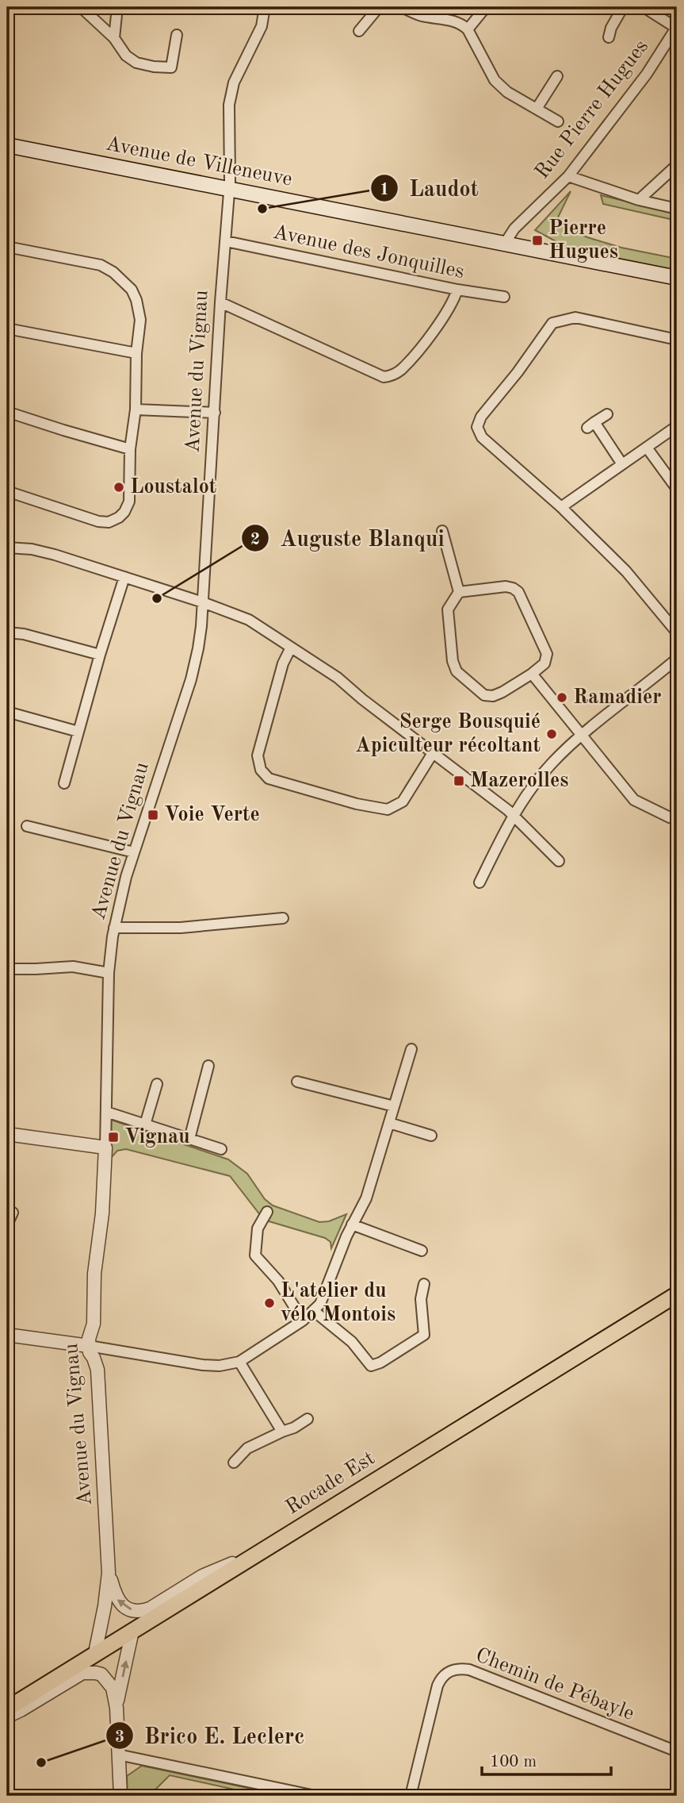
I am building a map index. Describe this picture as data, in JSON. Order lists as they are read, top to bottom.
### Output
{
  "streets": {
    "main road": ["Avenue de Villeneuve", "Rocade Est"],
    "street": [
      "Rue Pierre Hugues",
      "Avenue des Jonquilles",
      "Avenue du Vignau",
      "Chemin de Pébayle"
    ]
  },
  "crossings": [
    ["Rue Pierre Hugues", "Avenue de Villeneuve"],
    ["Avenue de Villeneuve", "Avenue du Vignau"],
    ["Avenue des Jonquilles", "Avenue du Vignau"]
  ],
  "places": {
    "other": [
      "Laudot",
      "Loustalot",
      "Auguste Blanqui",
      "Ramadier",
      "Serge Bousquié Apiculteur récoltant",
      "L'atelier du vélo Montois",
      "Brico E. Leclerc"
    ],
    "transit": [
      "Pierre Hugues",
      "Mazerolles",
      "Voie Verte",
      "Vignau"
    ]
  },
  "scale_bar": "100 m"
}
